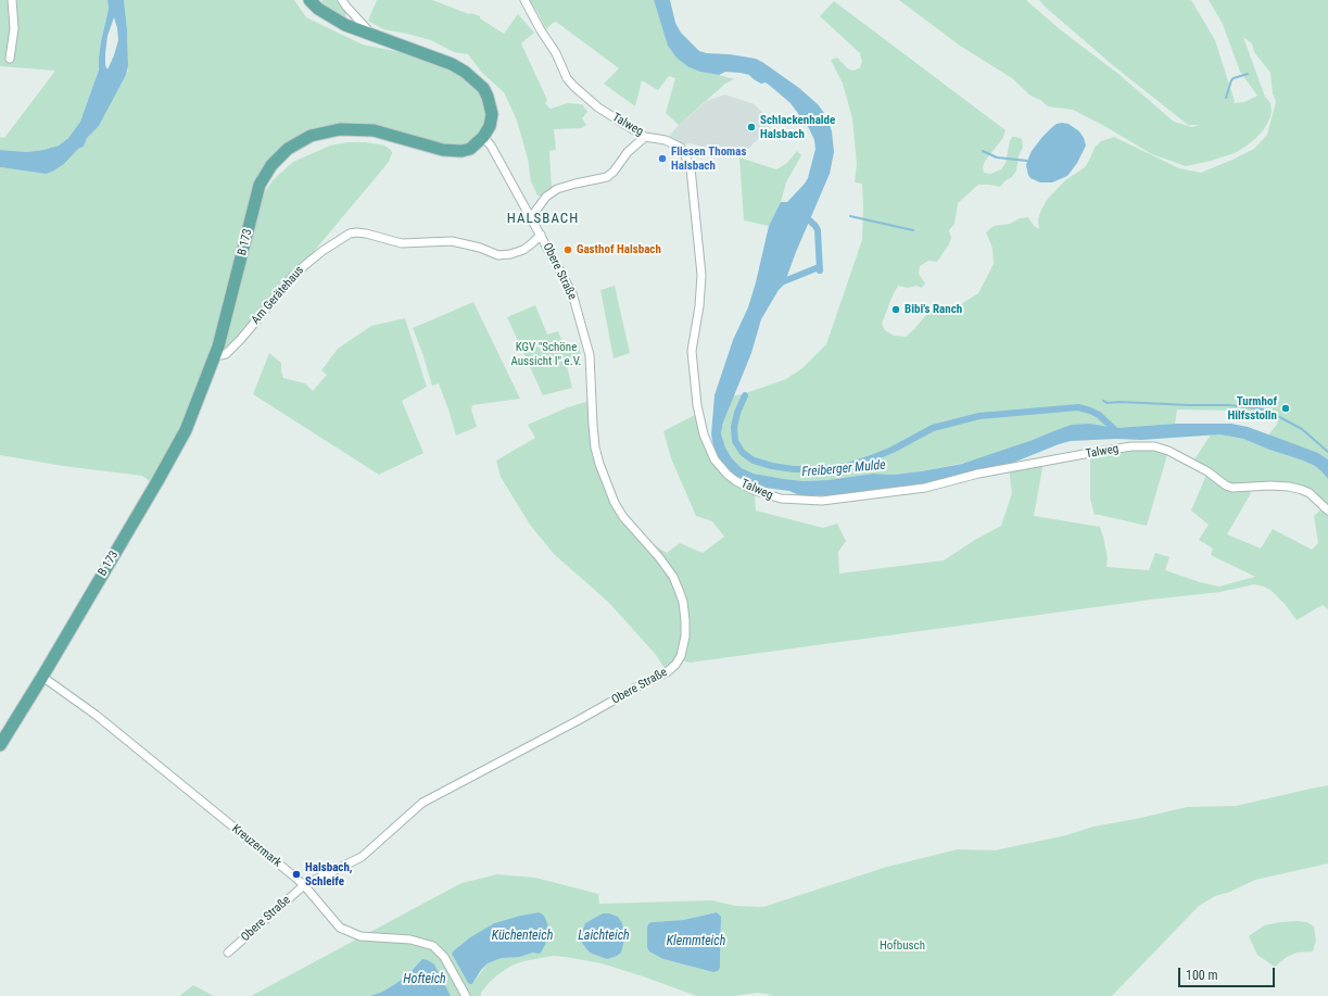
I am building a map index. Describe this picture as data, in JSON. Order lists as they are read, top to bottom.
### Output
{
  "streets": {
    "main road": ["B 173"],
    "street": [
      "Talweg",
      "Obere Straße",
      "Am Gerätehaus",
      "Kreuzermark"
    ]
  },
  "crossings": [
    ["B 173", "Obere Straße"],
    ["B 173", "Am Gerätehaus"],
    ["B 173", "Kreuzermark"],
    ["Obere Straße", "Am Gerätehaus"],
    ["Obere Straße", "Kreuzermark"]
  ],
  "districts": ["HALSBACH"],
  "water": [
    "Freiberger Mulde",
    "Küchenteich",
    "Laichteich",
    "Klemmteich",
    "Hofteich"
  ],
  "parks": ["KGV \"Schöne Aussicht I\" e.V.", "Hofbusch"],
  "places": [
    "Schlackenhalde Halsbach",
    "Fliesen Thomas Halsbach",
    "Gasthof Halsbach",
    "Bibi's Ranch",
    "Turmhof Hilfsstolln",
    "Halsbach, Schleife"
  ],
  "scale_bar": "100 m"
}
